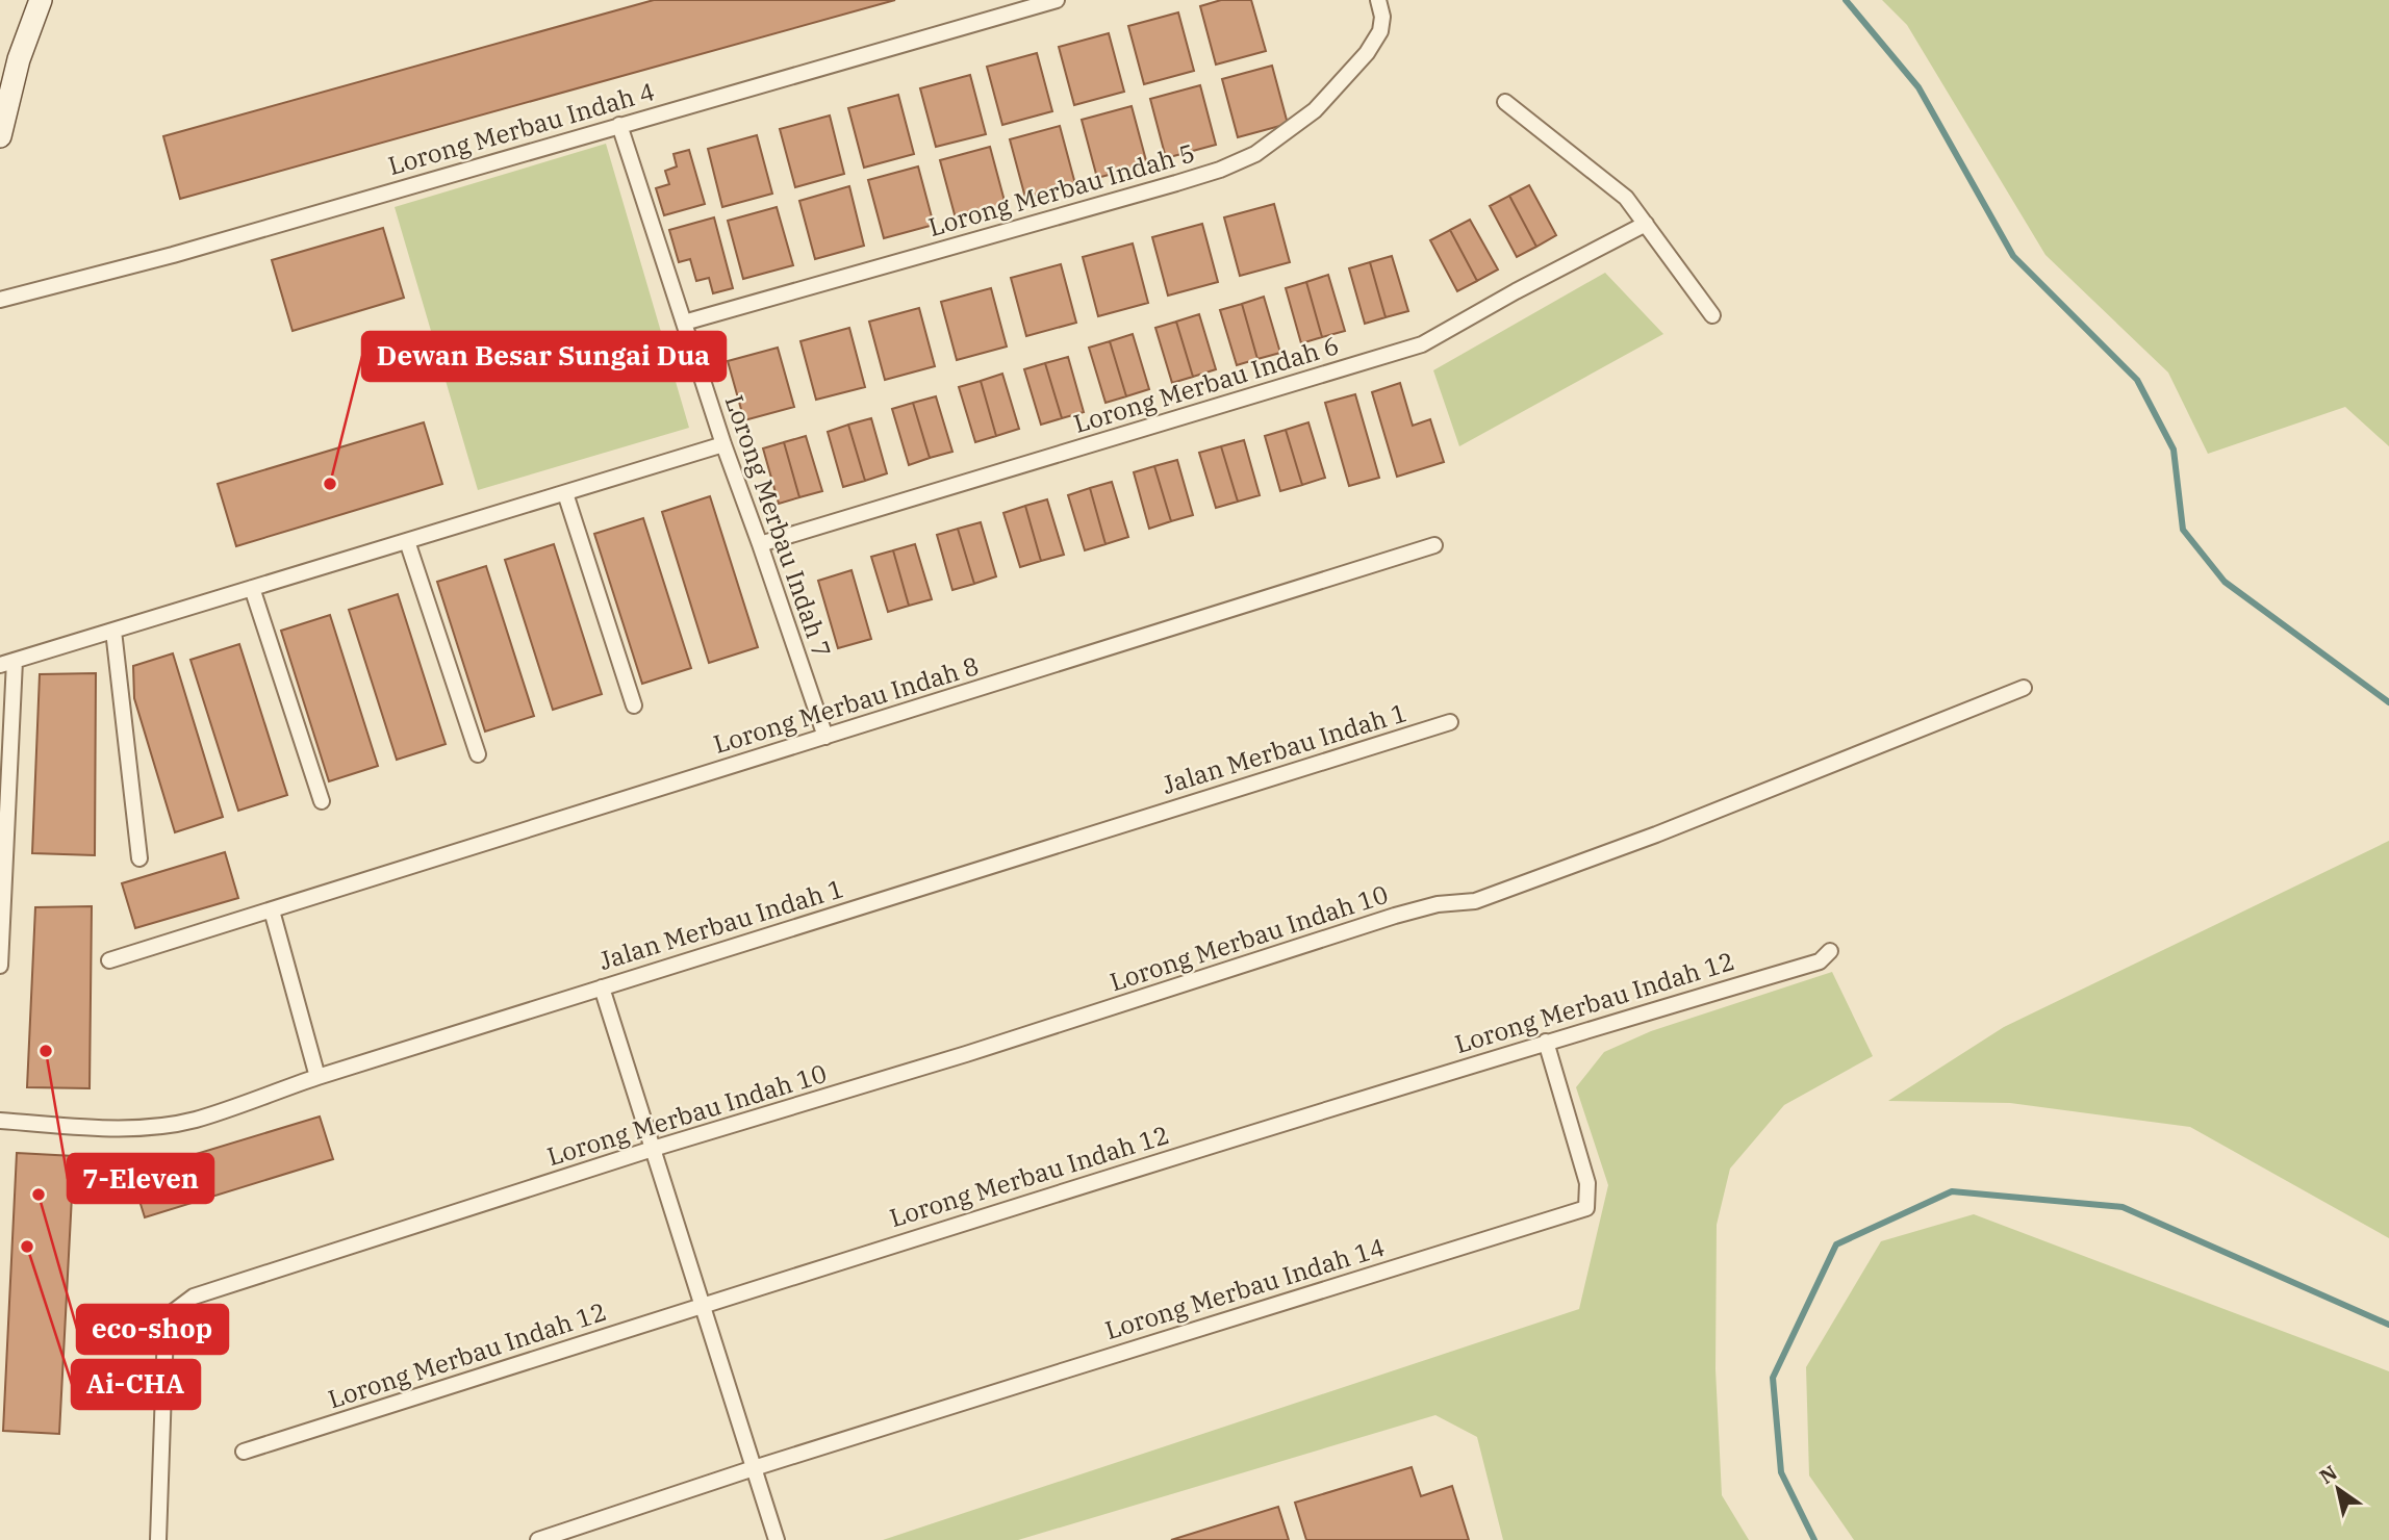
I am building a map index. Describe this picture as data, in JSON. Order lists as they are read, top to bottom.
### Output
{
  "streets": {
    "street": [
      "Lorong Merbau Indah 4",
      "Lorong Merbau Indah 5",
      "Lorong Merbau Indah 6",
      "Lorong Merbau Indah 7",
      "Lorong Merbau Indah 8",
      "Jalan Merbau Indah 1",
      "Lorong Merbau Indah 10",
      "Lorong Merbau Indah 12",
      "Lorong Merbau Indah 14"
    ]
  },
  "crossings": [
    ["Lorong Merbau Indah 4", "Lorong Merbau Indah 7"],
    ["Lorong Merbau Indah 5", "Lorong Merbau Indah 7"],
    ["Lorong Merbau Indah 6", "Lorong Merbau Indah 7"],
    ["Lorong Merbau Indah 7", "Lorong Merbau Indah 8"],
    ["Lorong Merbau Indah 12", "Lorong Merbau Indah 14"]
  ],
  "places": [
    "Dewan Besar Sungai Dua",
    "7-Eleven",
    "eco-shop",
    "Ai-CHA"
  ],
  "north": "top left"
}
